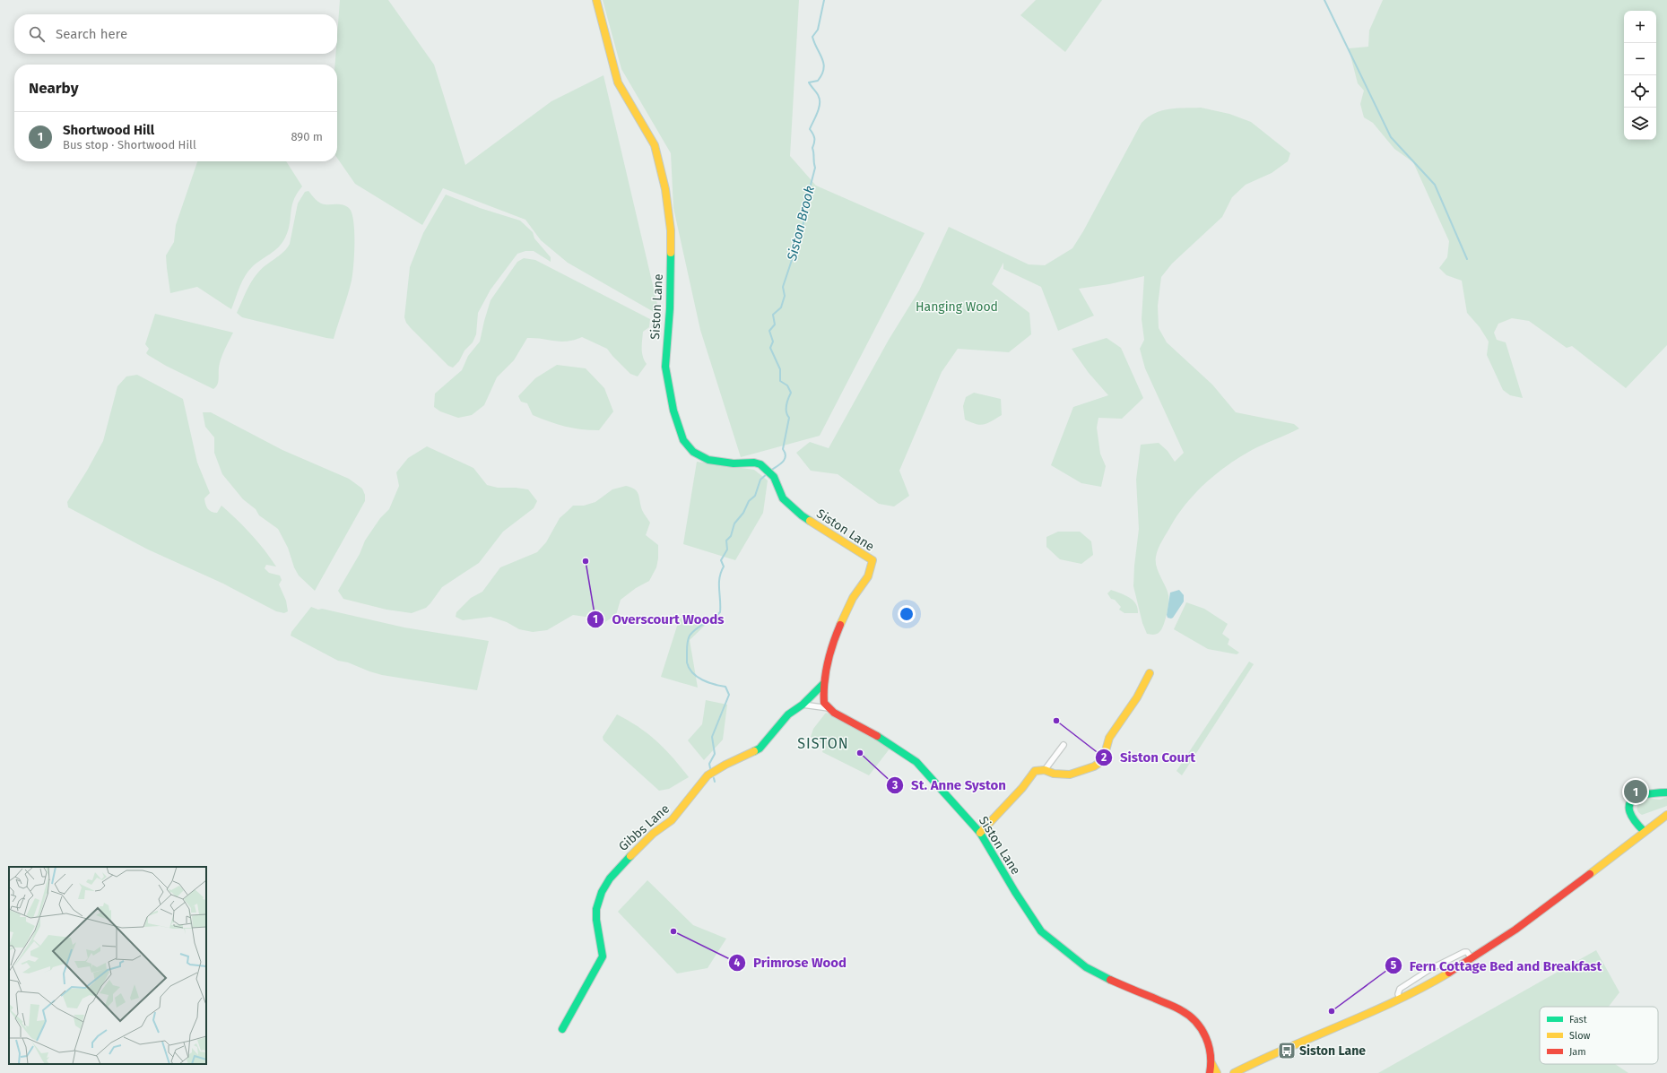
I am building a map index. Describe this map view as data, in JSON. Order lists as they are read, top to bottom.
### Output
{
  "streets": {
    "street": ["Siston Lane", "Gibbs Lane"]
  },
  "crossings": [
    ["Siston Lane", "Gibbs Lane"]
  ],
  "districts": ["SISTON"],
  "water": ["Siston Brook"],
  "parks": ["Hanging Wood"],
  "places": {
    "other": [
      "Overscourt Woods",
      "Siston Court",
      "St. Anne Syston",
      "Primrose Wood",
      "Fern Cottage Bed and Breakfast"
    ],
    "bus stop": ["Siston Lane"]
  },
  "legend": ["Fast", "Slow", "Jam"],
  "page": {
    "map_buttons": ["+", "−"],
    "search": "Search here",
    "heading": "Nearby",
    "list": [
      {
        "mark": "1",
        "name": "Shortwood Hill",
        "note": "Bus stop · Shortwood Hill",
        "value": "890 m"
      }
    ],
    "pins": "1"
  }
}
